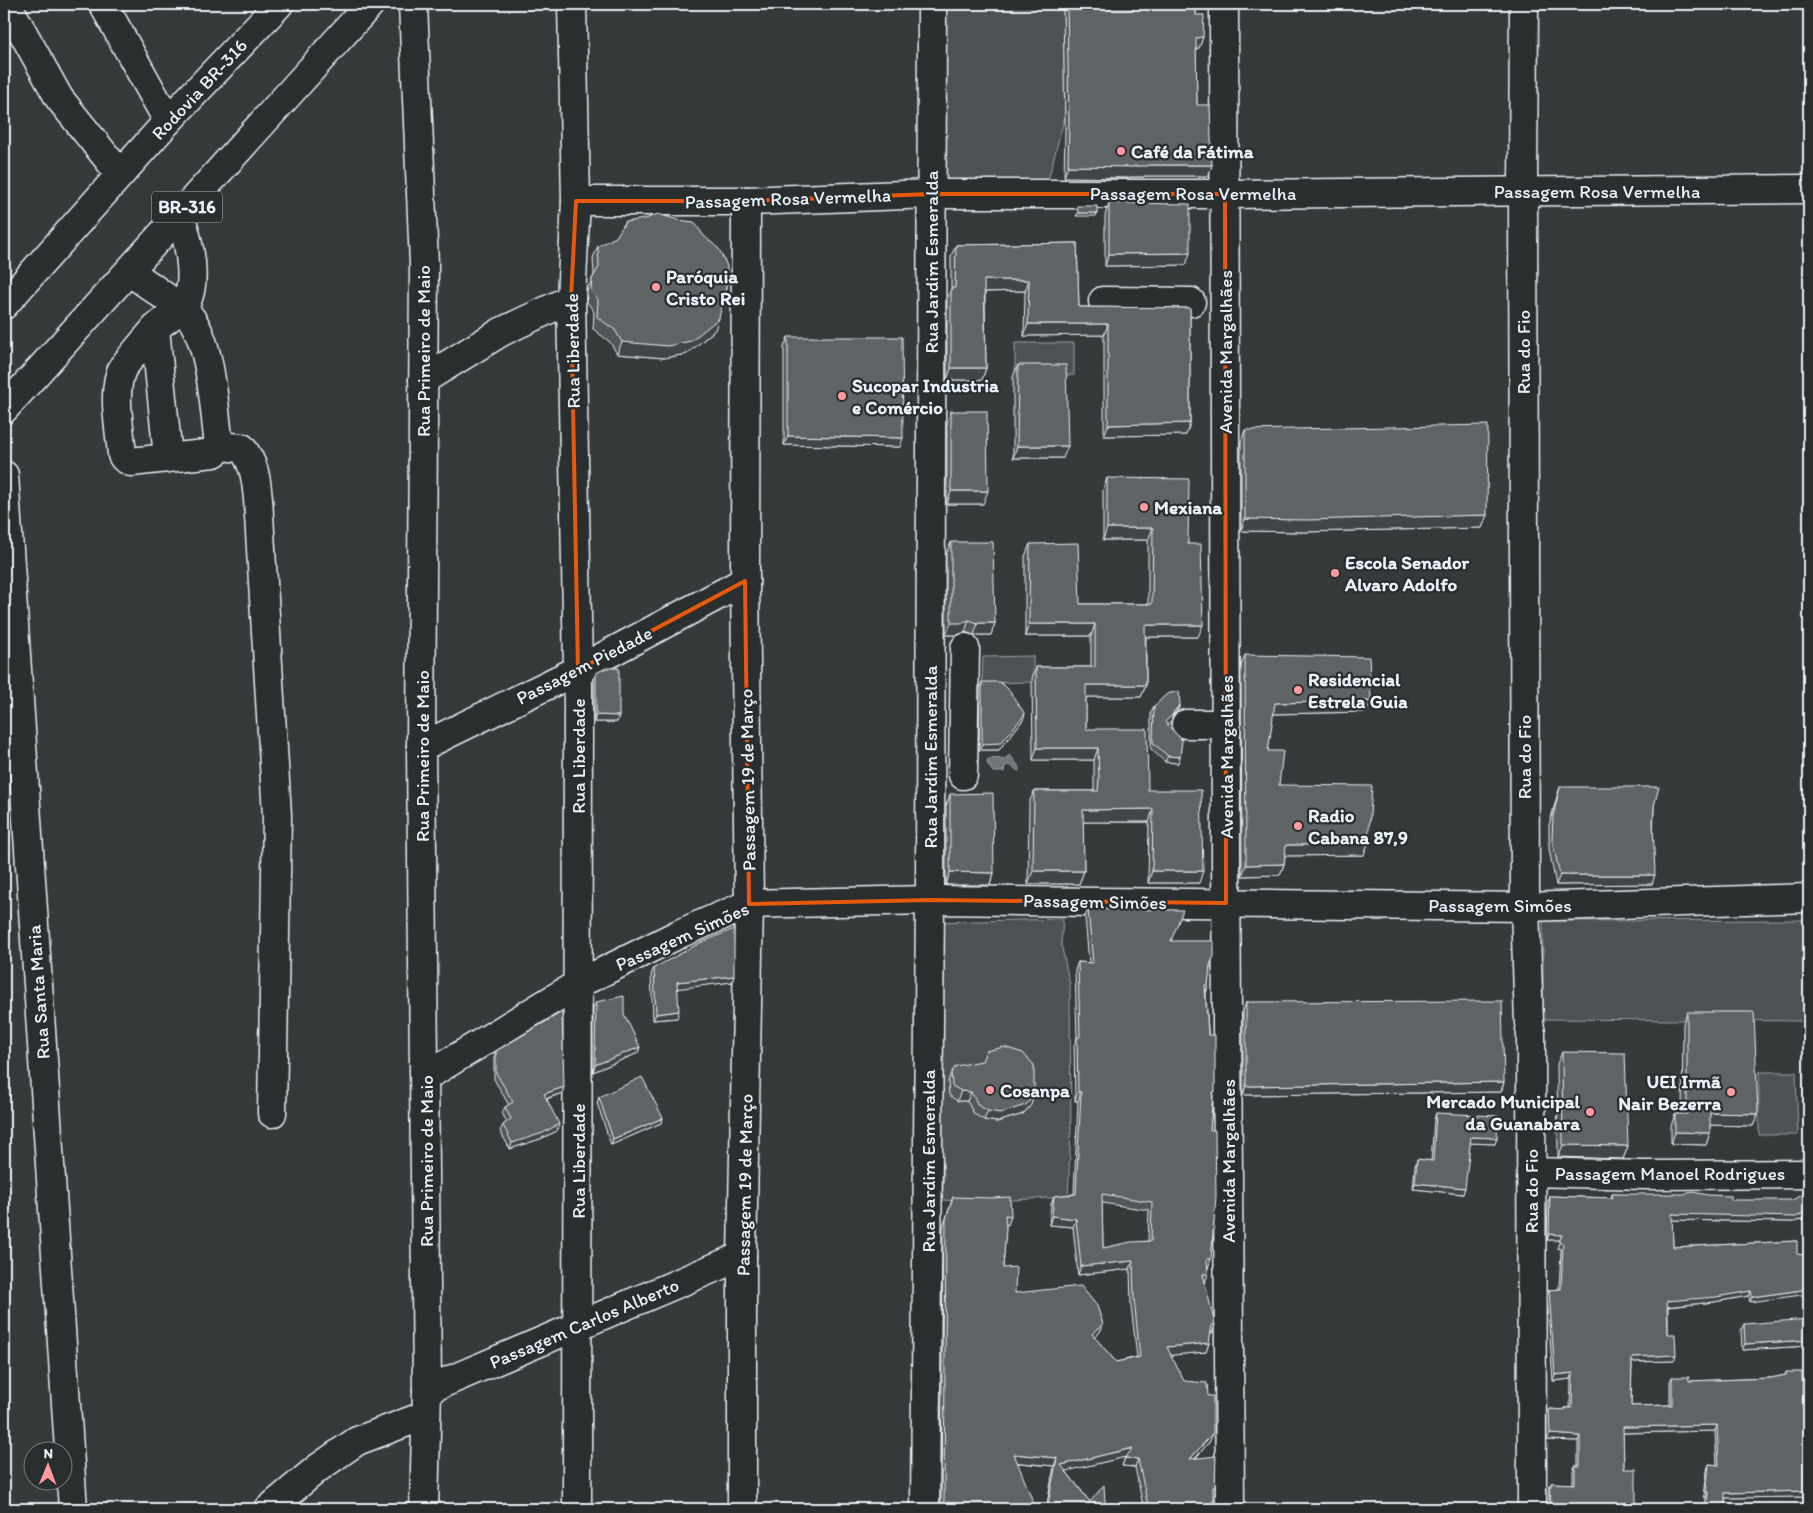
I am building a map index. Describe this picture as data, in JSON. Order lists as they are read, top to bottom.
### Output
{
  "streets": {
    "main road": [
      "Rodovia BR-316",
      "Passagem Rosa Vermelha",
      "BR-316",
      "Rua Jardim Esmeralda",
      "Rua Primeiro de Maio",
      "Rua Liberdade",
      "Avenida Margalhães",
      "Rua do Fio",
      "Passagem Piedade",
      "Passagem 19 de Março",
      "Passagem Simões",
      "Rua Santa Maria",
      "Passagem Manoel Rodrigues",
      "Passagem Carlos Alberto"
    ]
  },
  "crossings": [
    ["Passagem Rosa Vermelha", "Rua Jardim Esmeralda"],
    ["Passagem Rosa Vermelha", "Rua Liberdade"],
    ["Passagem Rosa Vermelha", "Avenida Margalhães"],
    ["Passagem Rosa Vermelha", "Rua do Fio"],
    ["Passagem Rosa Vermelha", "Passagem 19 de Março"],
    ["Rua Jardim Esmeralda", "Passagem Simões"],
    ["Rua Primeiro de Maio", "Passagem Piedade"],
    ["Rua Primeiro de Maio", "Passagem Simões"],
    ["Rua Primeiro de Maio", "Passagem Carlos Alberto"],
    ["Rua Liberdade", "Passagem Piedade"],
    ["Rua Liberdade", "Passagem Simões"],
    ["Rua Liberdade", "Passagem Carlos Alberto"],
    ["Avenida Margalhães", "Passagem Simões"],
    ["Rua do Fio", "Passagem Simões"],
    ["Rua do Fio", "Passagem Manoel Rodrigues"],
    ["Passagem Piedade", "Passagem 19 de Março"],
    ["Passagem 19 de Março", "Passagem Simões"],
    ["Passagem 19 de Março", "Passagem Carlos Alberto"]
  ],
  "places": [
    "Café da Fátima",
    "Paróquia Cristo Rei",
    "Sucopar Industria e Comércio",
    "Mexiana",
    "Escola Senador Alvaro Adolfo",
    "Residencial Estrela Guia",
    "Radio Cabana 87,9",
    "Cosanpa",
    "UEI Irmã Nair Bezerra",
    "Mercado Municipal da Guanabara"
  ],
  "north": "top"
}
